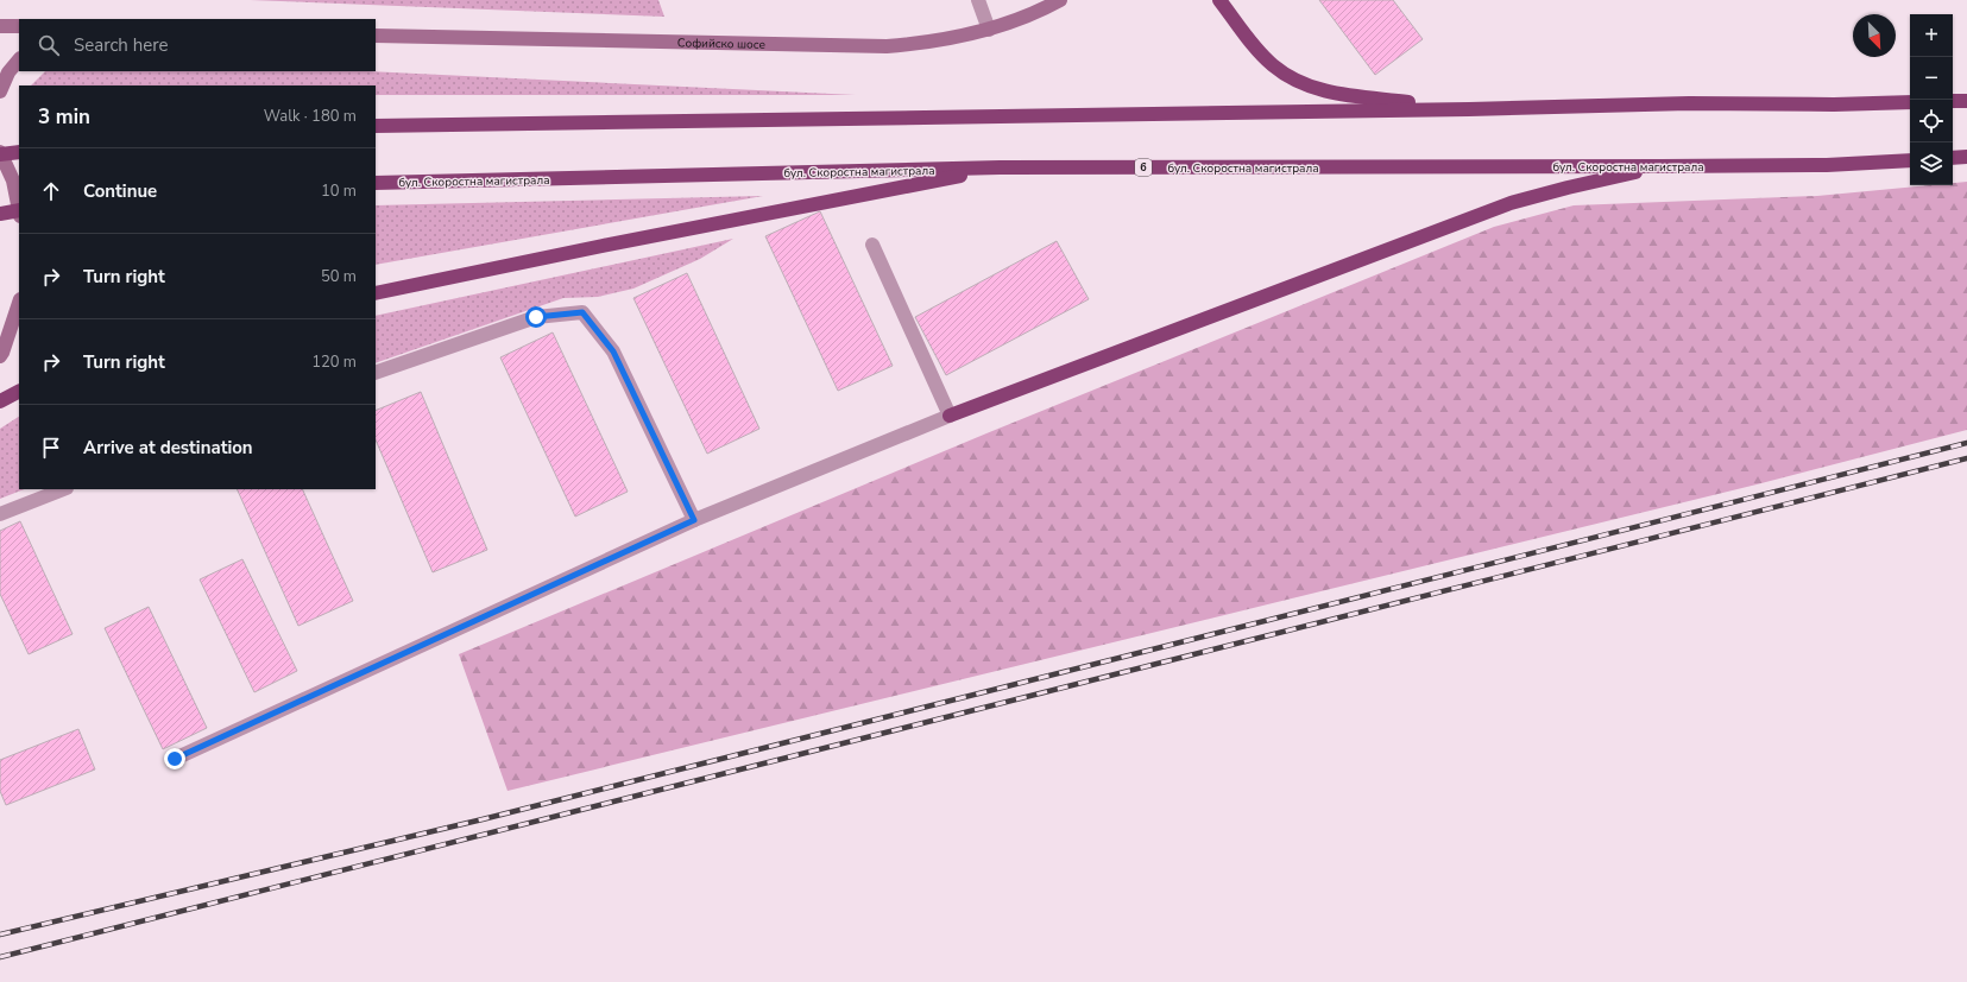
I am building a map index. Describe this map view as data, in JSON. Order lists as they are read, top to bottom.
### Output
{
  "streets": {
    "highway": ["бул. Скоростна магистрала", "6"],
    "main road": ["Софийско шосе"]
  },
  "north": "bottom right",
  "page": {
    "map_buttons": ["+", "−"],
    "search": "Search here",
    "heading": ["3 min", "Walk · 180 m"],
    "list": [
      ["Continue", "10 m"],
      ["Turn right", "50 m"],
      ["Turn right", "120 m"],
      "Arrive at destination"
    ]
  }
}
